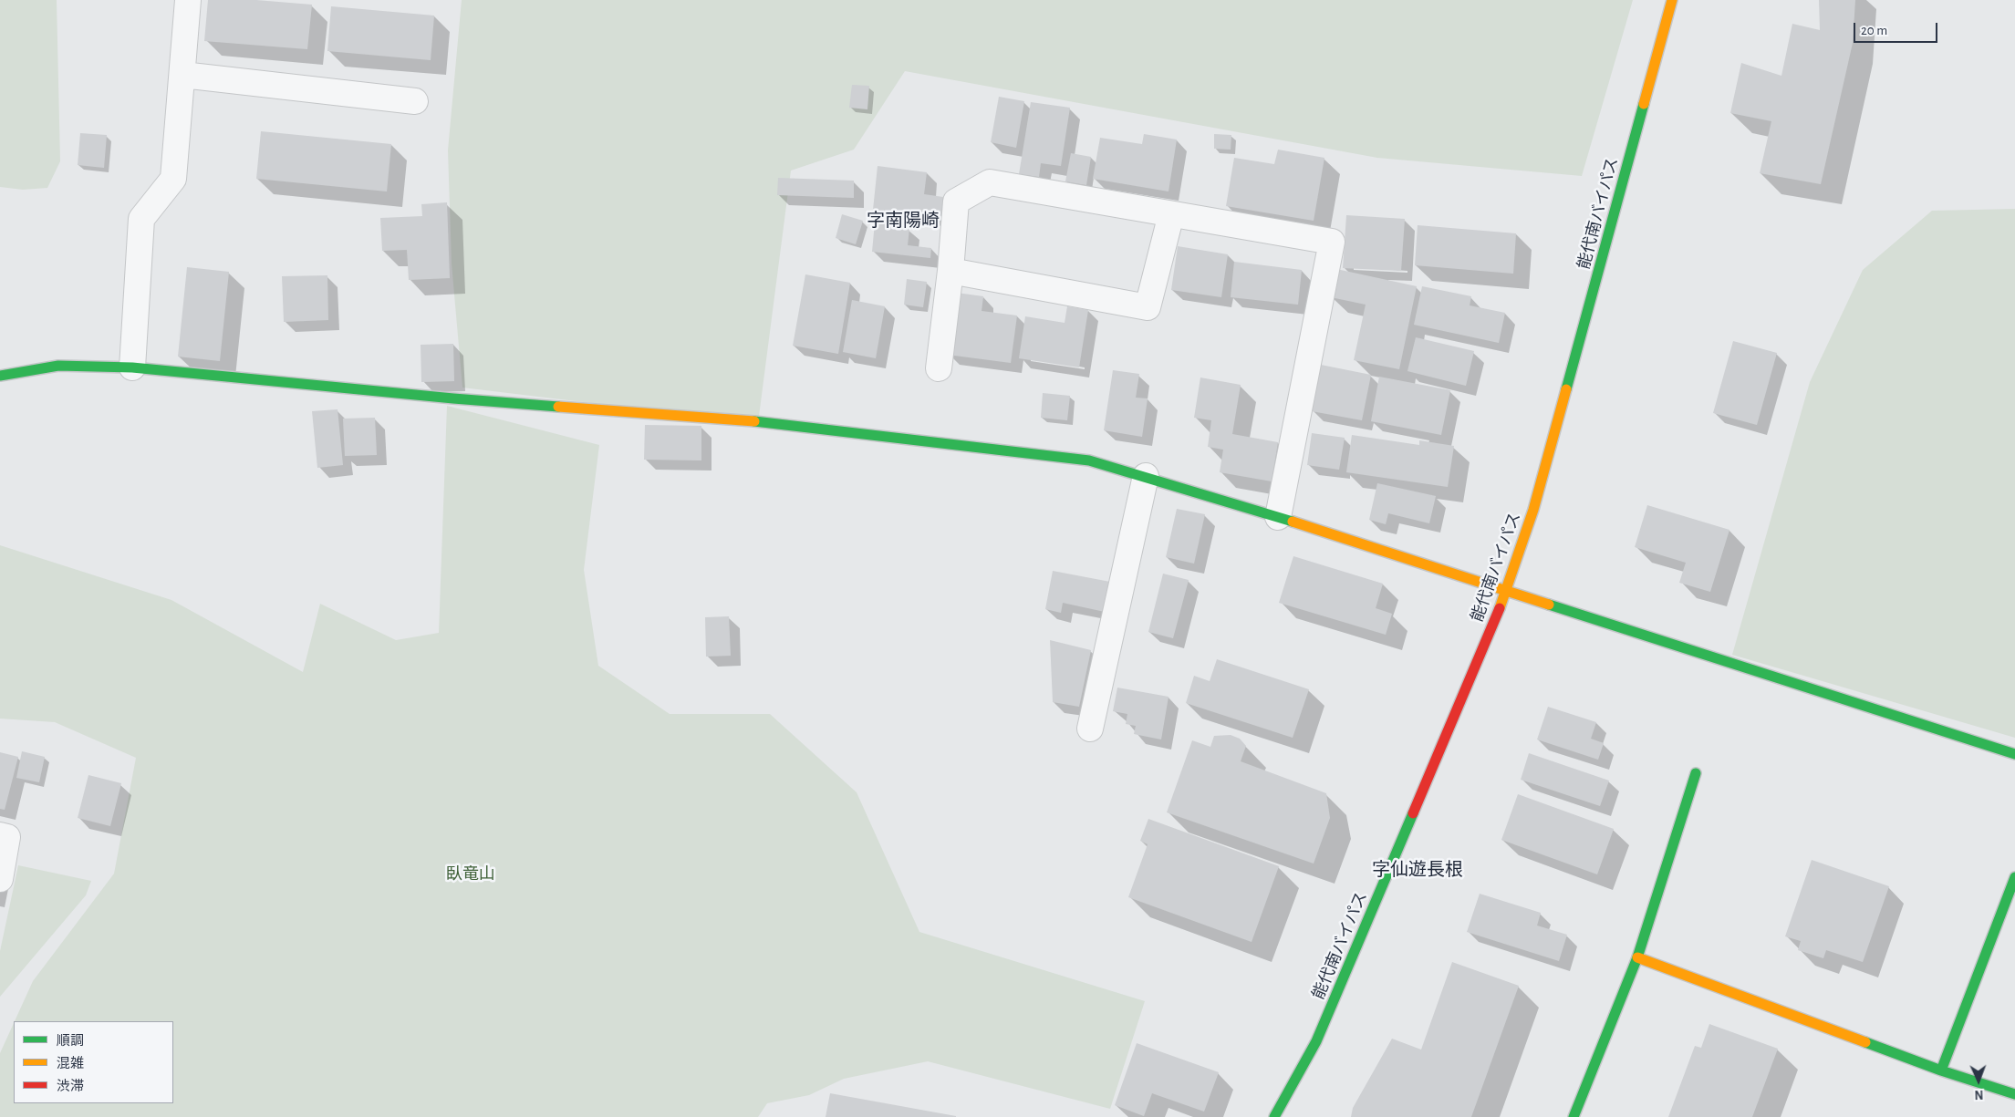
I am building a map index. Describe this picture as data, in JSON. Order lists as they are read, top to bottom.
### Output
{
  "streets": {
    "main road": ["能代南バイパス"]
  },
  "districts": ["字南陽崎", "字仙遊長根"],
  "parks": ["臥竜山"],
  "legend": ["順調", "混雑", "渋滞"],
  "scale_bar": "20 m",
  "north": "bottom"
}
